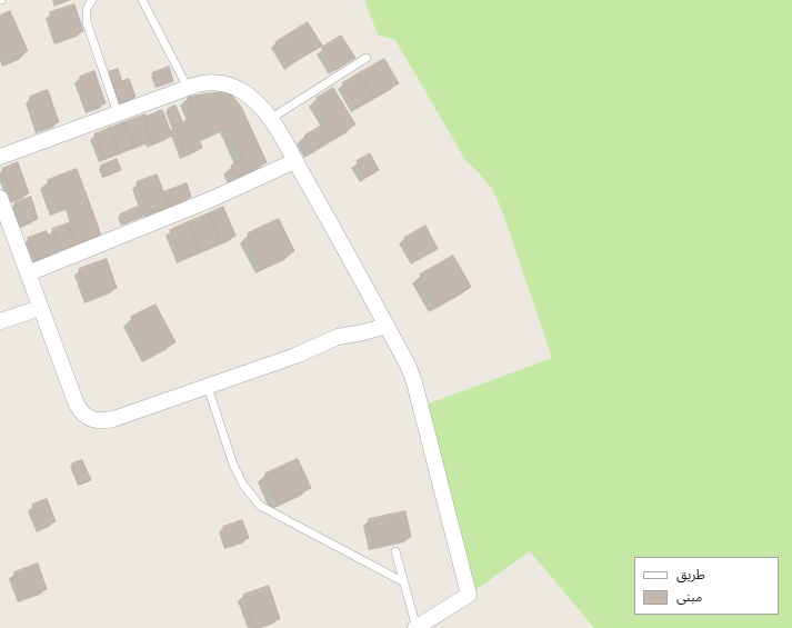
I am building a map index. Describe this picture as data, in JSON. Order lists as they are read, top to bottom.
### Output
{
  "legend": ["طريق", "مبنى"]
}
